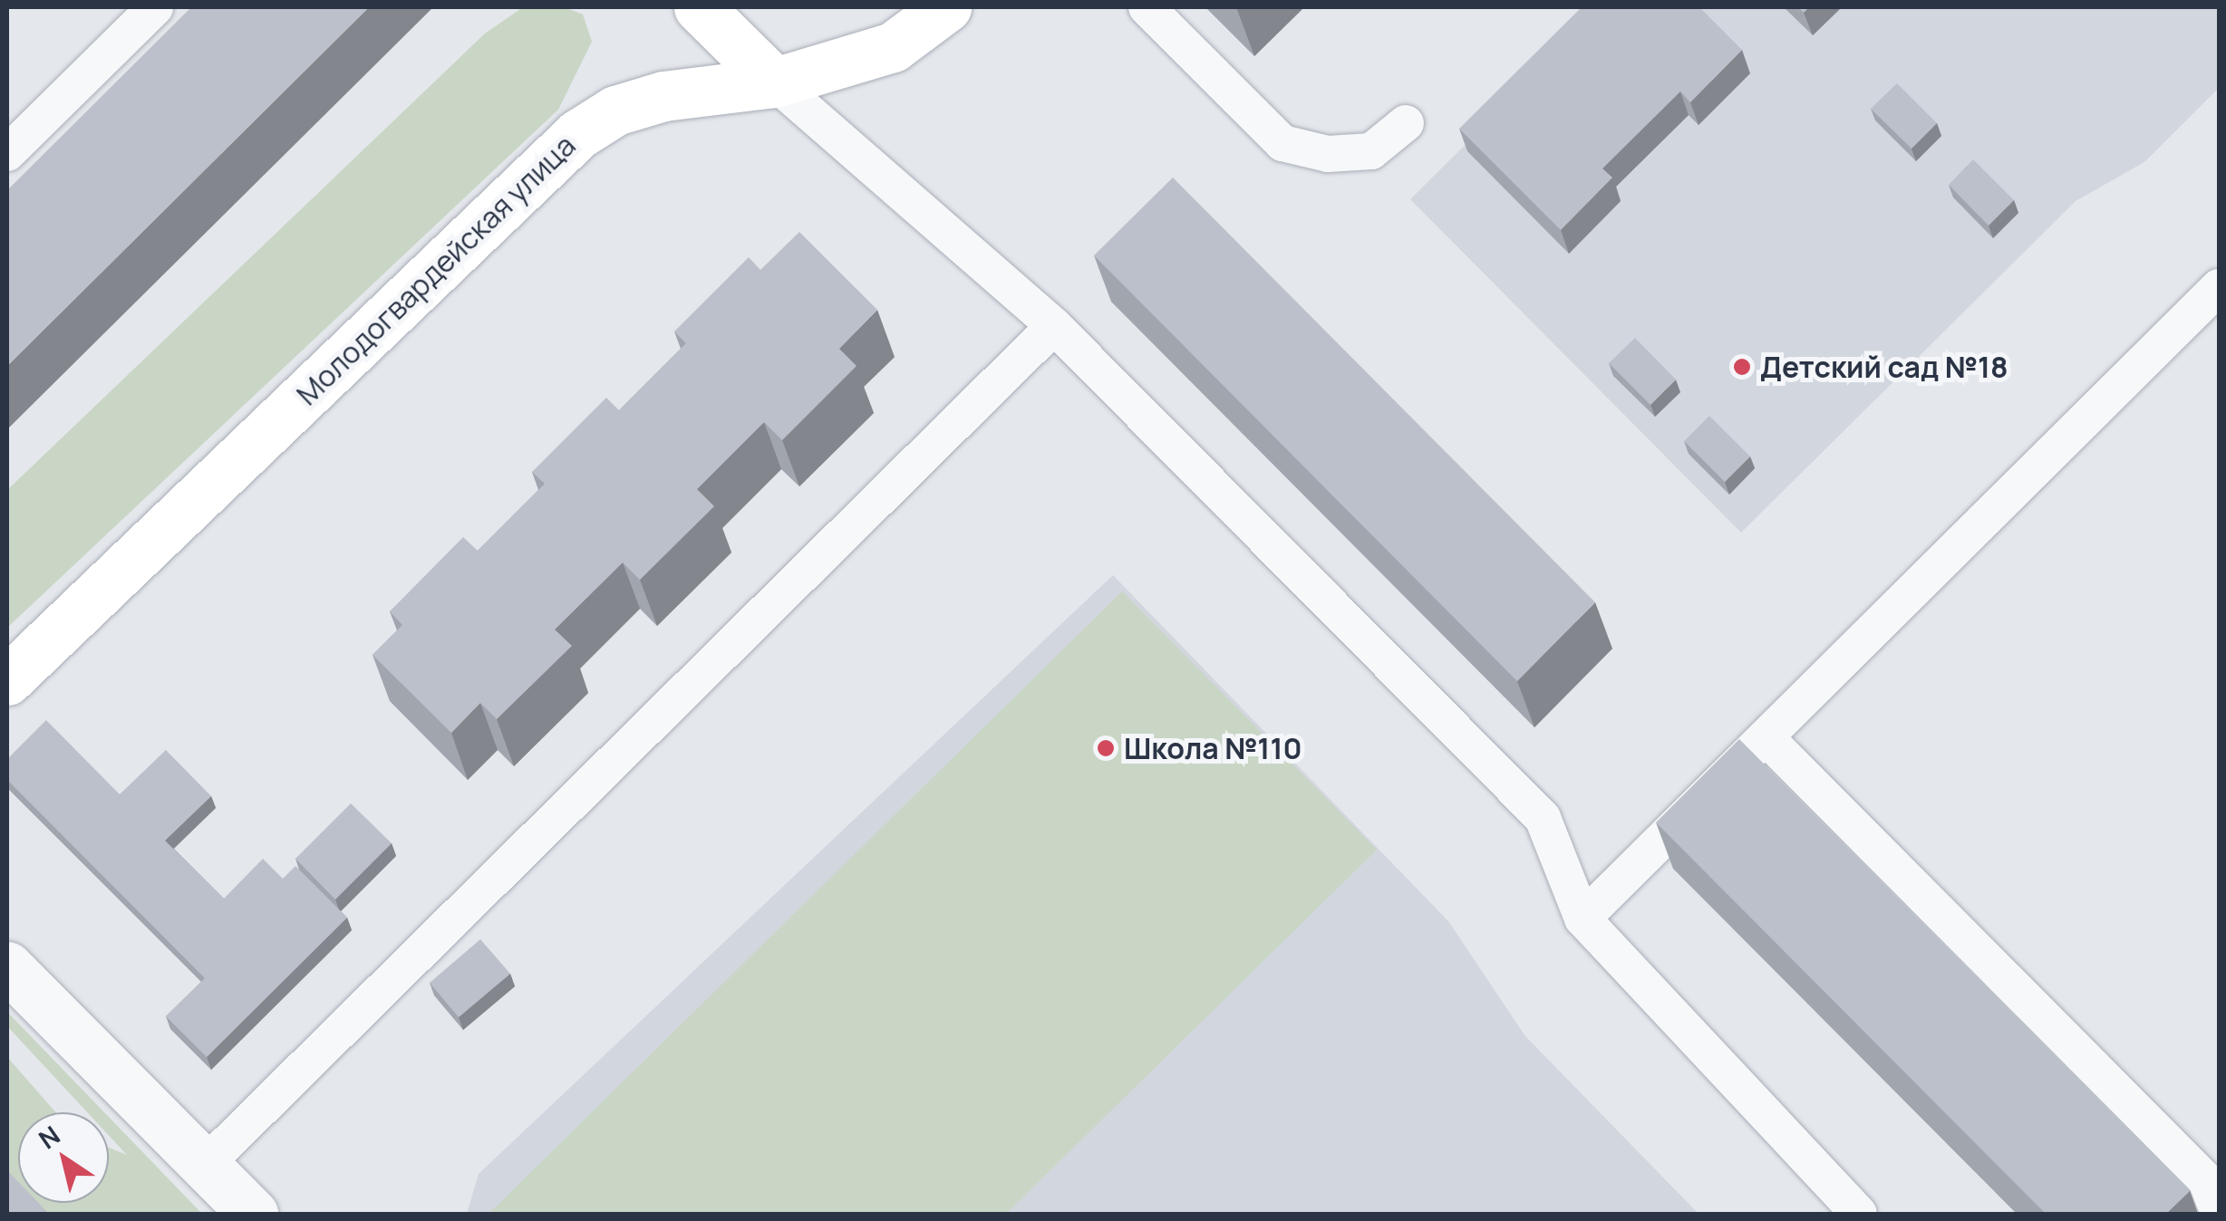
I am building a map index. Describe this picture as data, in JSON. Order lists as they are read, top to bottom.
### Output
{
  "streets": {
    "street": ["Молодогвардейская улица"]
  },
  "places": ["Детский сад №18", "Школа №110"],
  "north": "top left"
}
